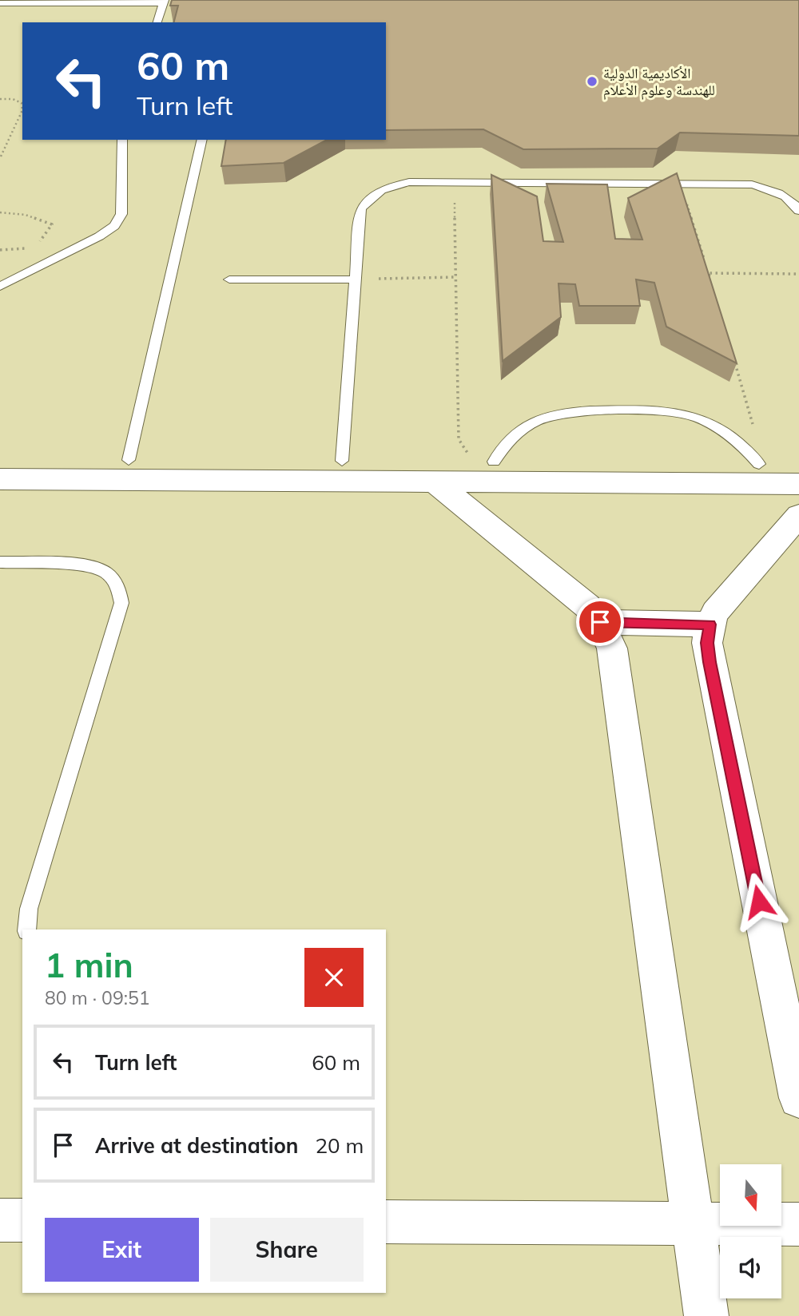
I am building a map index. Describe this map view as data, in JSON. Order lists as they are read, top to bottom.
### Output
{
  "places": ["الأكاديمية الدولية للهندسة وعلوم الأعلام"],
  "north": "bottom",
  "page": {
    "turn": ["60 m", "Turn left"],
    "heading": ["1 min", "80 m · 09:51"],
    "list": [
      {
        "name": "Turn left",
        "value": "60 m"
      },
      {
        "name": "Arrive at destination",
        "value": "20 m"
      }
    ],
    "buttons": ["Exit", "Share"]
  }
}
